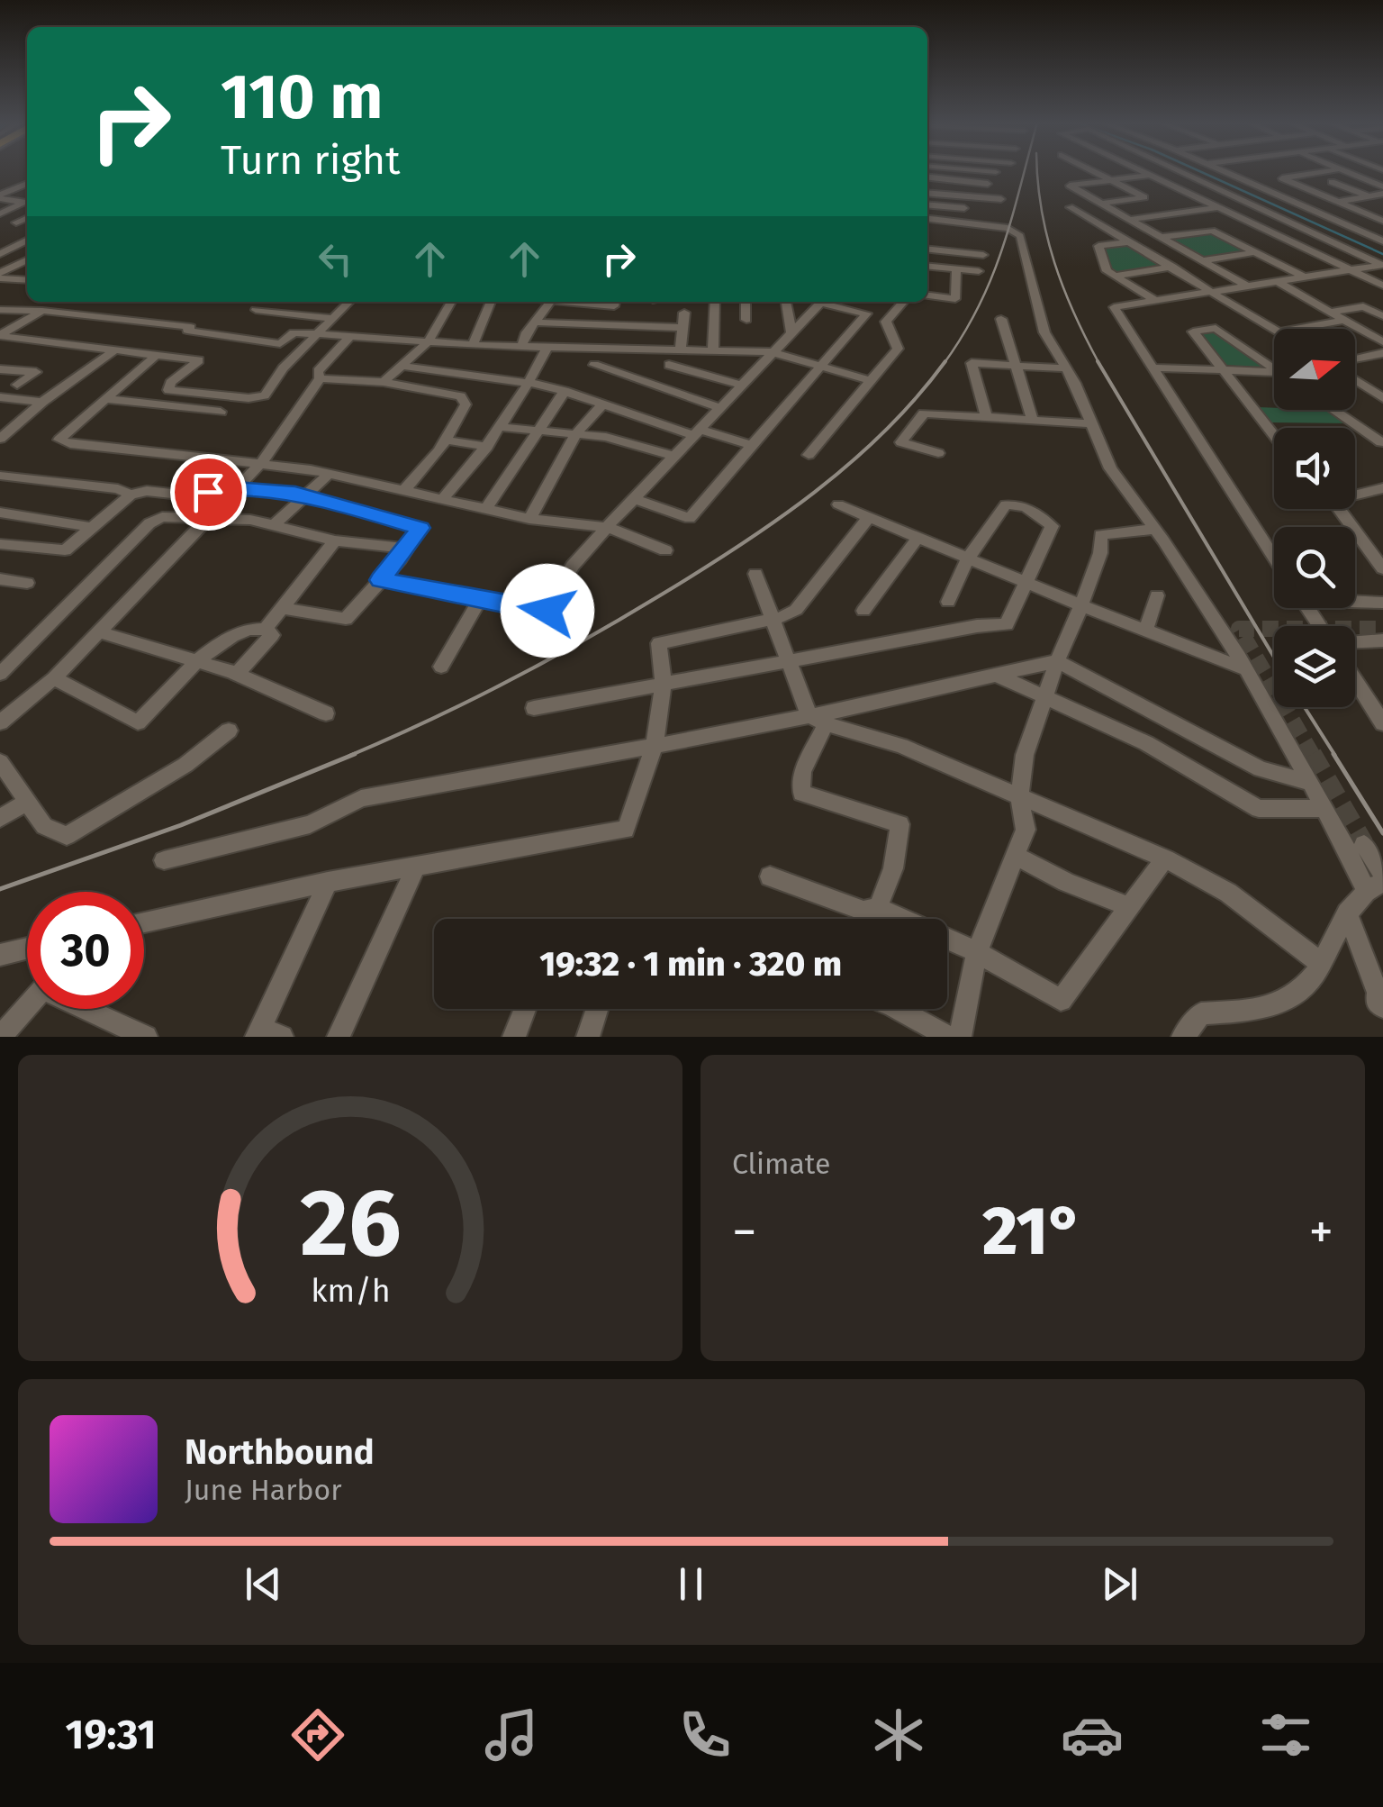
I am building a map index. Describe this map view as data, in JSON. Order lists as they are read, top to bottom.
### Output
{
  "north": "right",
  "page": {
    "turn": ["110 m", "Turn right"],
    "limit": "30",
    "trip": "19:32 · 1 min · 320 m",
    "tile": "Climate",
    "heat": ["−", "21°", "+"],
    "song": ["Northbound", "June Harbor"],
    "tabs": "19:31",
    "gauge": ["26", "km/h"]
  }
}
